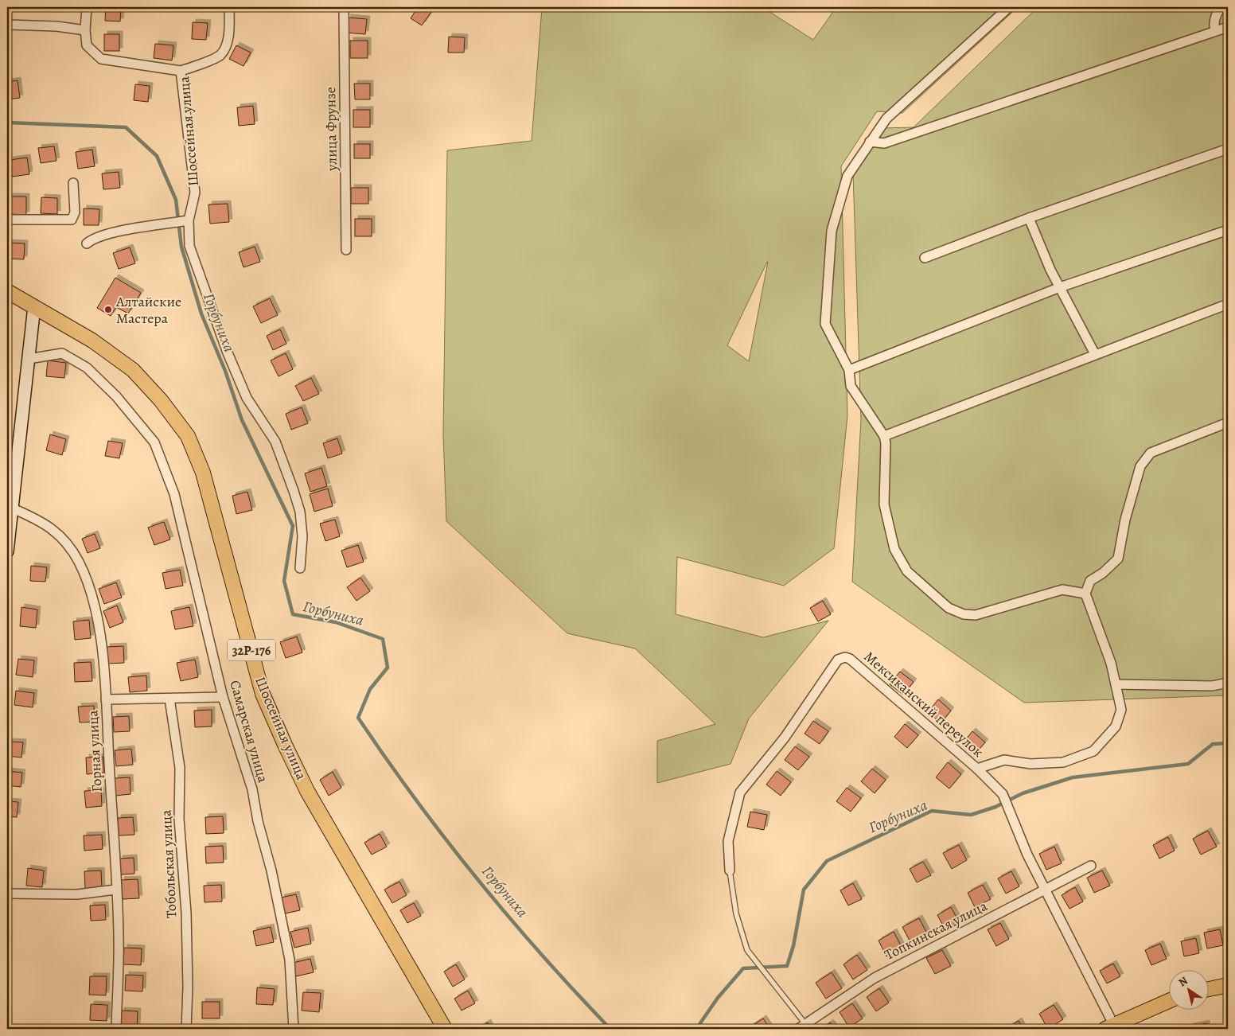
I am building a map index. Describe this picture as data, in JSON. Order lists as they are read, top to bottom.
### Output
{
  "streets": {
    "main road": ["Шоссейная улица", "32Р-176"],
    "street": [
      "улица Фрунзе",
      "Мексиканский переулок",
      "Самарская улица",
      "Горная улица",
      "Тобольская улица",
      "Топкинская улица"
    ]
  },
  "crossings": [
    ["Шоссейная улица", "32Р-176"],
    ["Мексиканский переулок", "Топкинская улица"]
  ],
  "water": ["Горбуниха"],
  "places": ["Алтайские Мастера"],
  "north": "top left"
}
